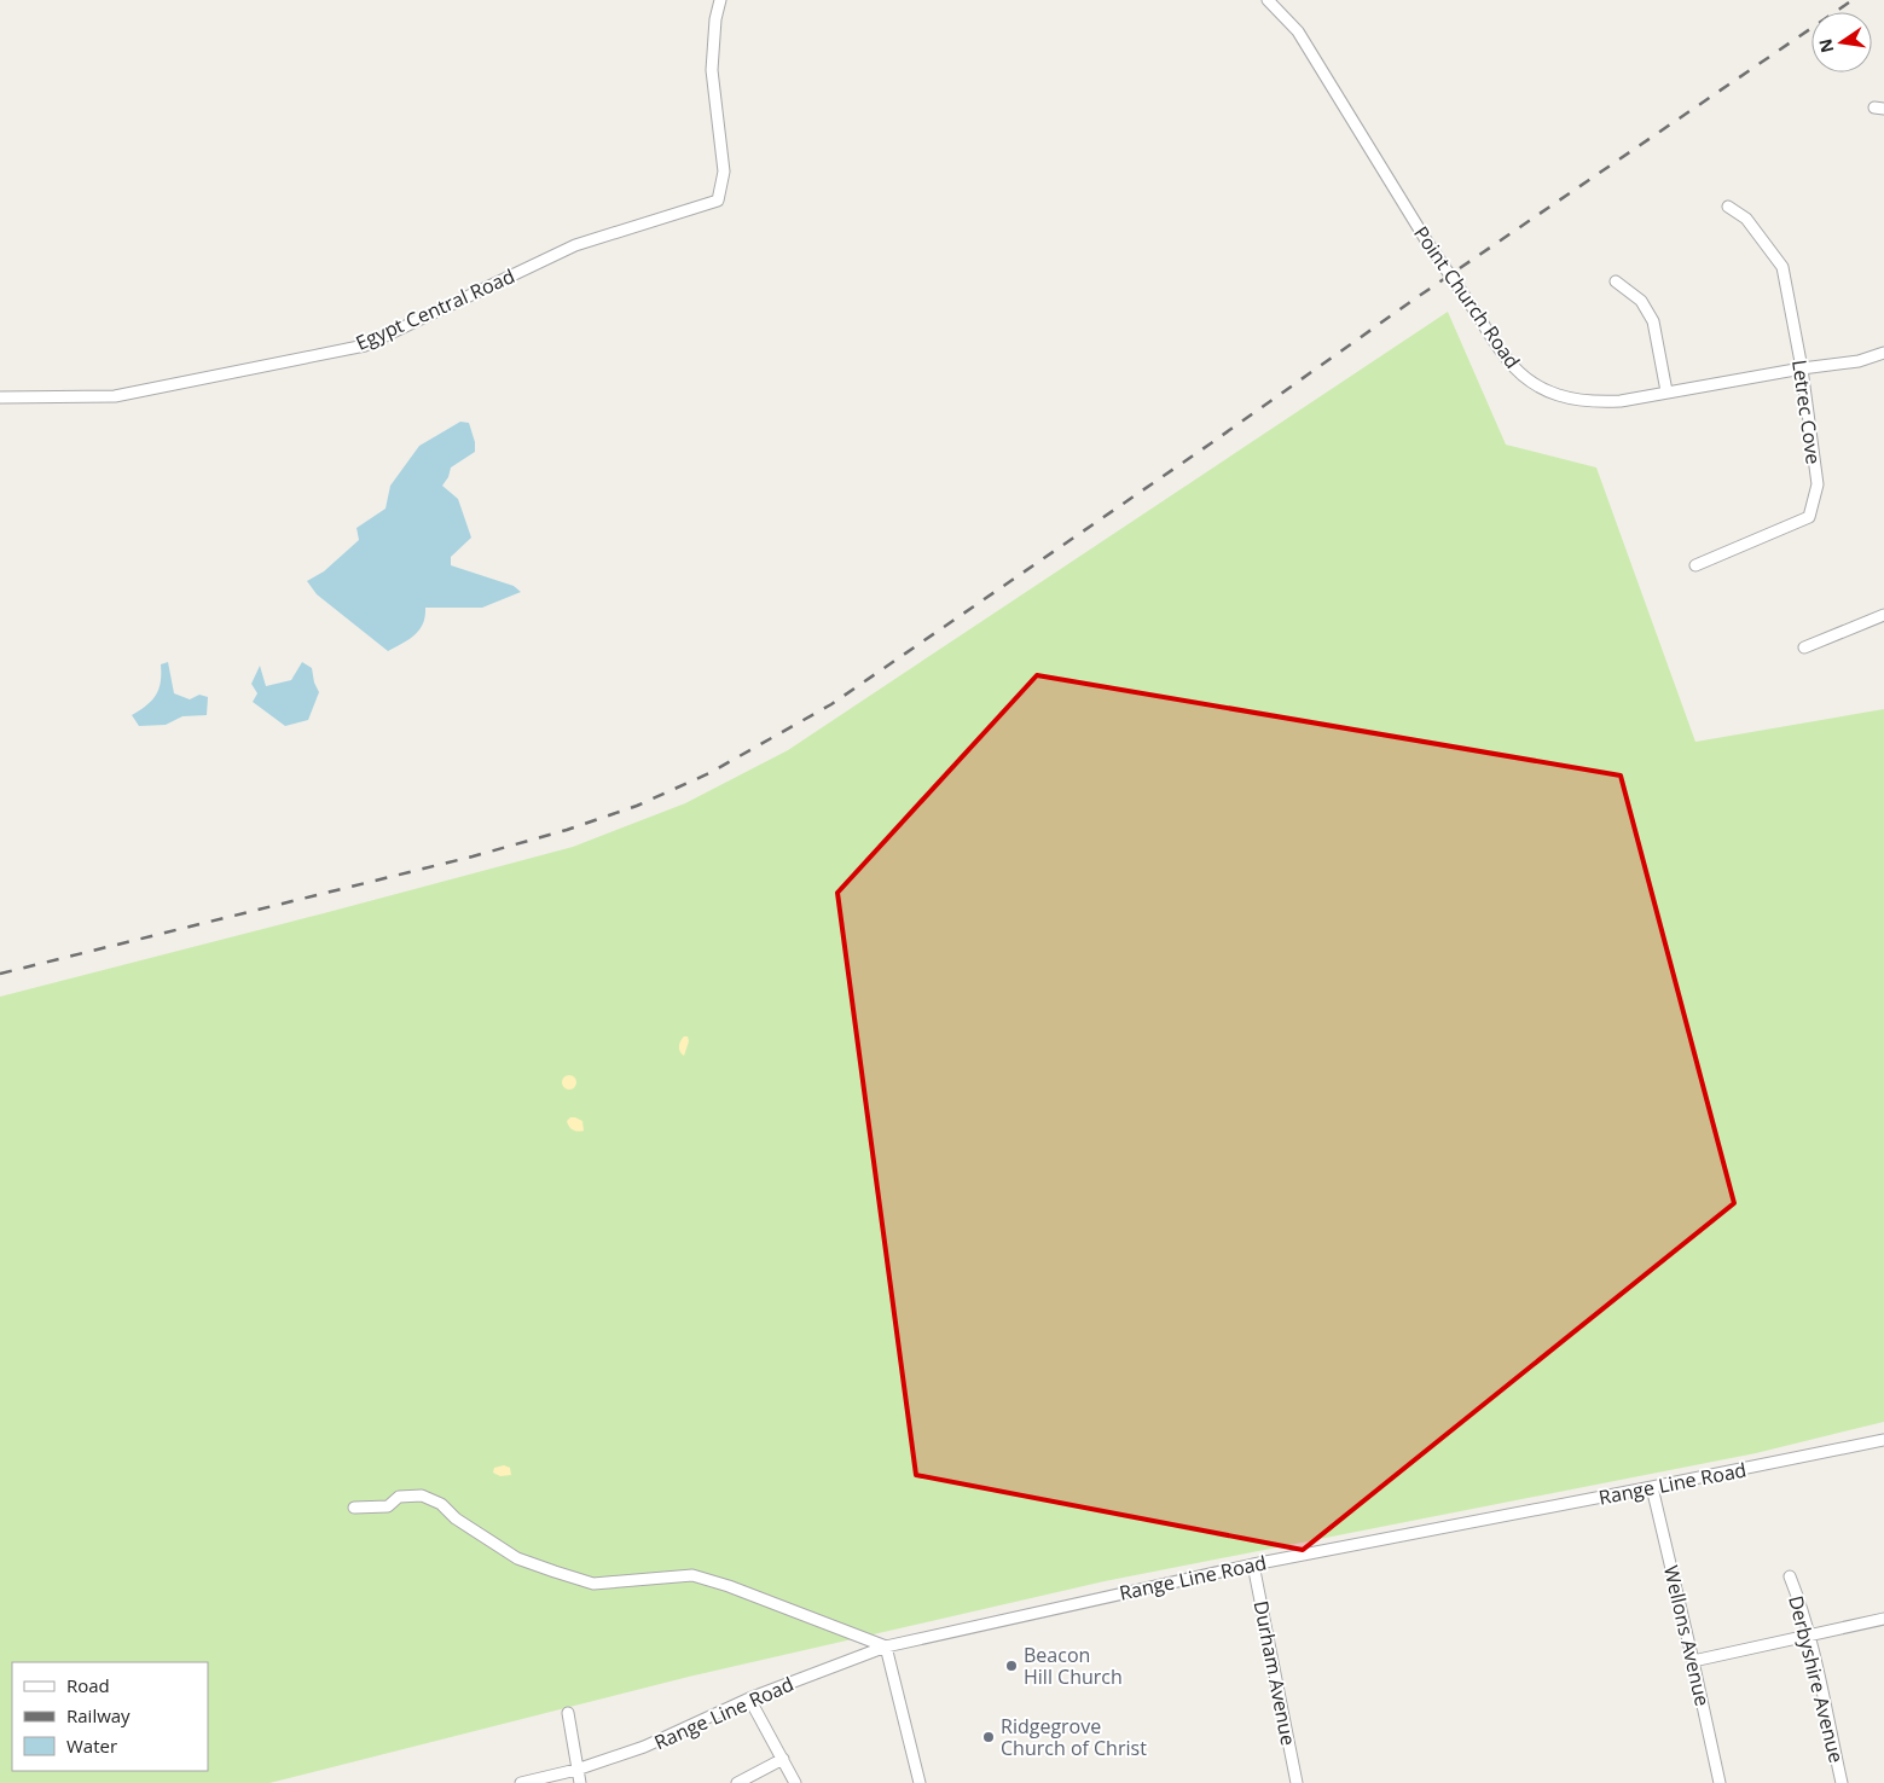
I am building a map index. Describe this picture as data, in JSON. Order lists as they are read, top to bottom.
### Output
{
  "streets": {
    "street": [
      "Point Church Road",
      "Egypt Central Road",
      "Letrec Cove",
      "Range Line Road",
      "Wellons Avenue",
      "Durham Avenue",
      "Derbyshire Avenue"
    ]
  },
  "crossings": [
    ["Point Church Road", "Letrec Cove"],
    ["Range Line Road", "Wellons Avenue"],
    ["Range Line Road", "Durham Avenue"]
  ],
  "places": ["Beacon Hill Church", "Ridgegrove Church of Christ"],
  "legend": ["Road", "Railway", "Water"],
  "north": "left"
}
